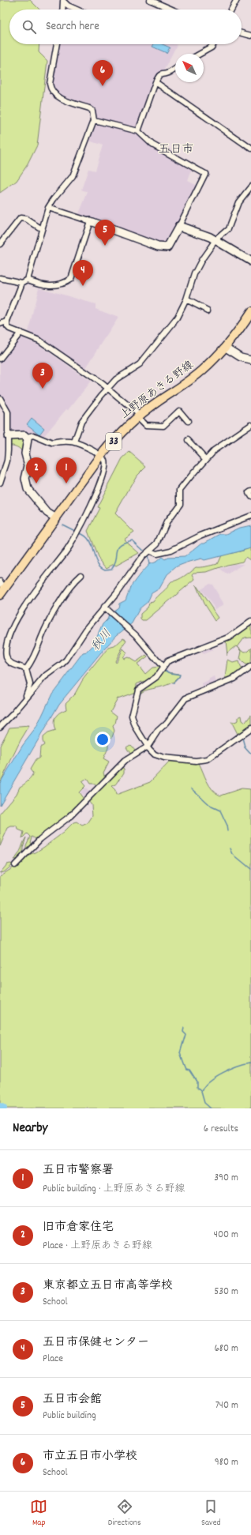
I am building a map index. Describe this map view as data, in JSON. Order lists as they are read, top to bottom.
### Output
{
  "streets": {
    "main road": ["上野原あきる野線", "33"]
  },
  "districts": ["五日市"],
  "water": ["秋川"],
  "north": "top left",
  "page": {
    "search": "Search here",
    "pins": [
      "6",
      "5",
      "4",
      "3",
      "1",
      "2"
    ],
    "heading": ["Nearby", "6 results"],
    "list": [
      {
        "mark": "1",
        "name": "五日市警察署",
        "note": "Public building · 上野原あきる野線",
        "value": "390 m"
      },
      {
        "mark": "2",
        "name": "旧市倉家住宅",
        "note": "Place · 上野原あきる野線",
        "value": "400 m"
      },
      {
        "mark": "3",
        "name": "東京都立五日市高等学校",
        "note": "School",
        "value": "530 m"
      },
      {
        "mark": "4",
        "name": "五日市保健センター",
        "note": "Place",
        "value": "680 m"
      },
      {
        "mark": "5",
        "name": "五日市会館",
        "note": "Public building",
        "value": "740 m"
      },
      {
        "mark": "6",
        "name": "市立五日市小学校",
        "note": "School",
        "value": "980 m"
      }
    ],
    "nav": ["Map", "Directions", "Saved"]
  }
}
